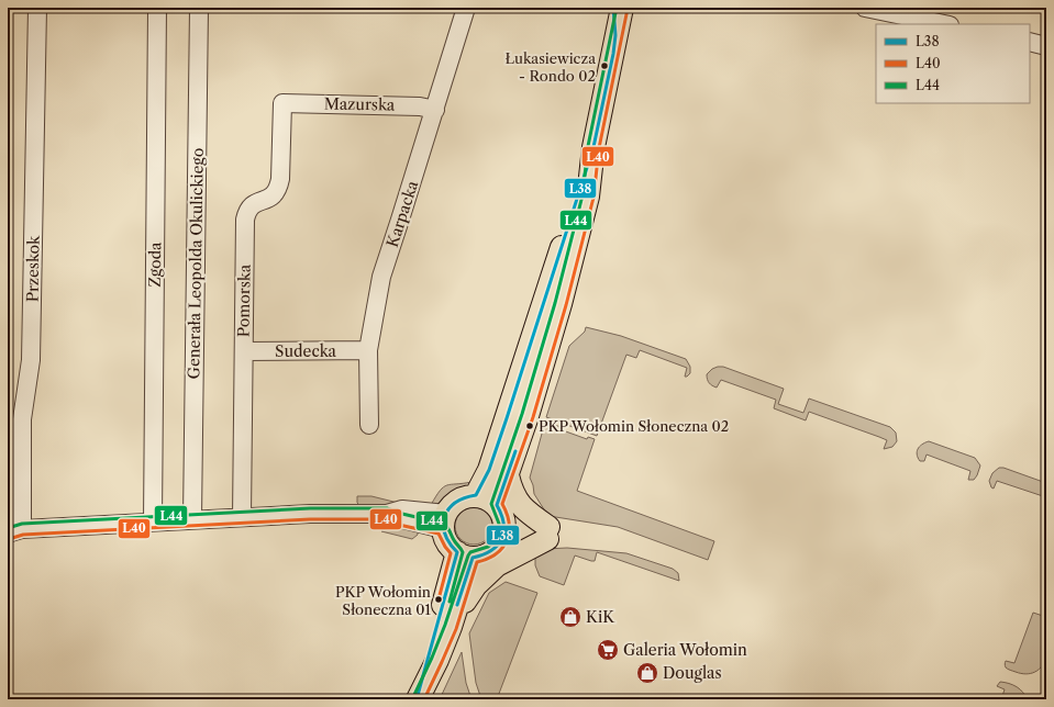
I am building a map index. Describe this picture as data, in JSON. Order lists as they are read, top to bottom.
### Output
{
  "streets": {
    "street": [
      "Mazurska",
      "Karpacka",
      "Generała Leopolda Okulickiego",
      "Zgoda",
      "Przeskok",
      "Pomorska",
      "Sudecka"
    ]
  },
  "crossings": [
    ["Mazurska", "Karpacka"],
    ["Mazurska", "Pomorska"],
    ["Karpacka", "Sudecka"],
    ["Pomorska", "Sudecka"]
  ],
  "places": {
    "other": ["Łukasiewicza - Rondo 02", "PKP Wołomin Słoneczna 02", "PKP Wołomin Słoneczna 01"],
    "shop": ["KiK", "Douglas"],
    "supermarket": ["Galeria Wołomin"]
  },
  "lines": ["transit line L38", "transit line L44", "transit line L40"],
  "legend": ["L38", "L40", "L44"]
}
